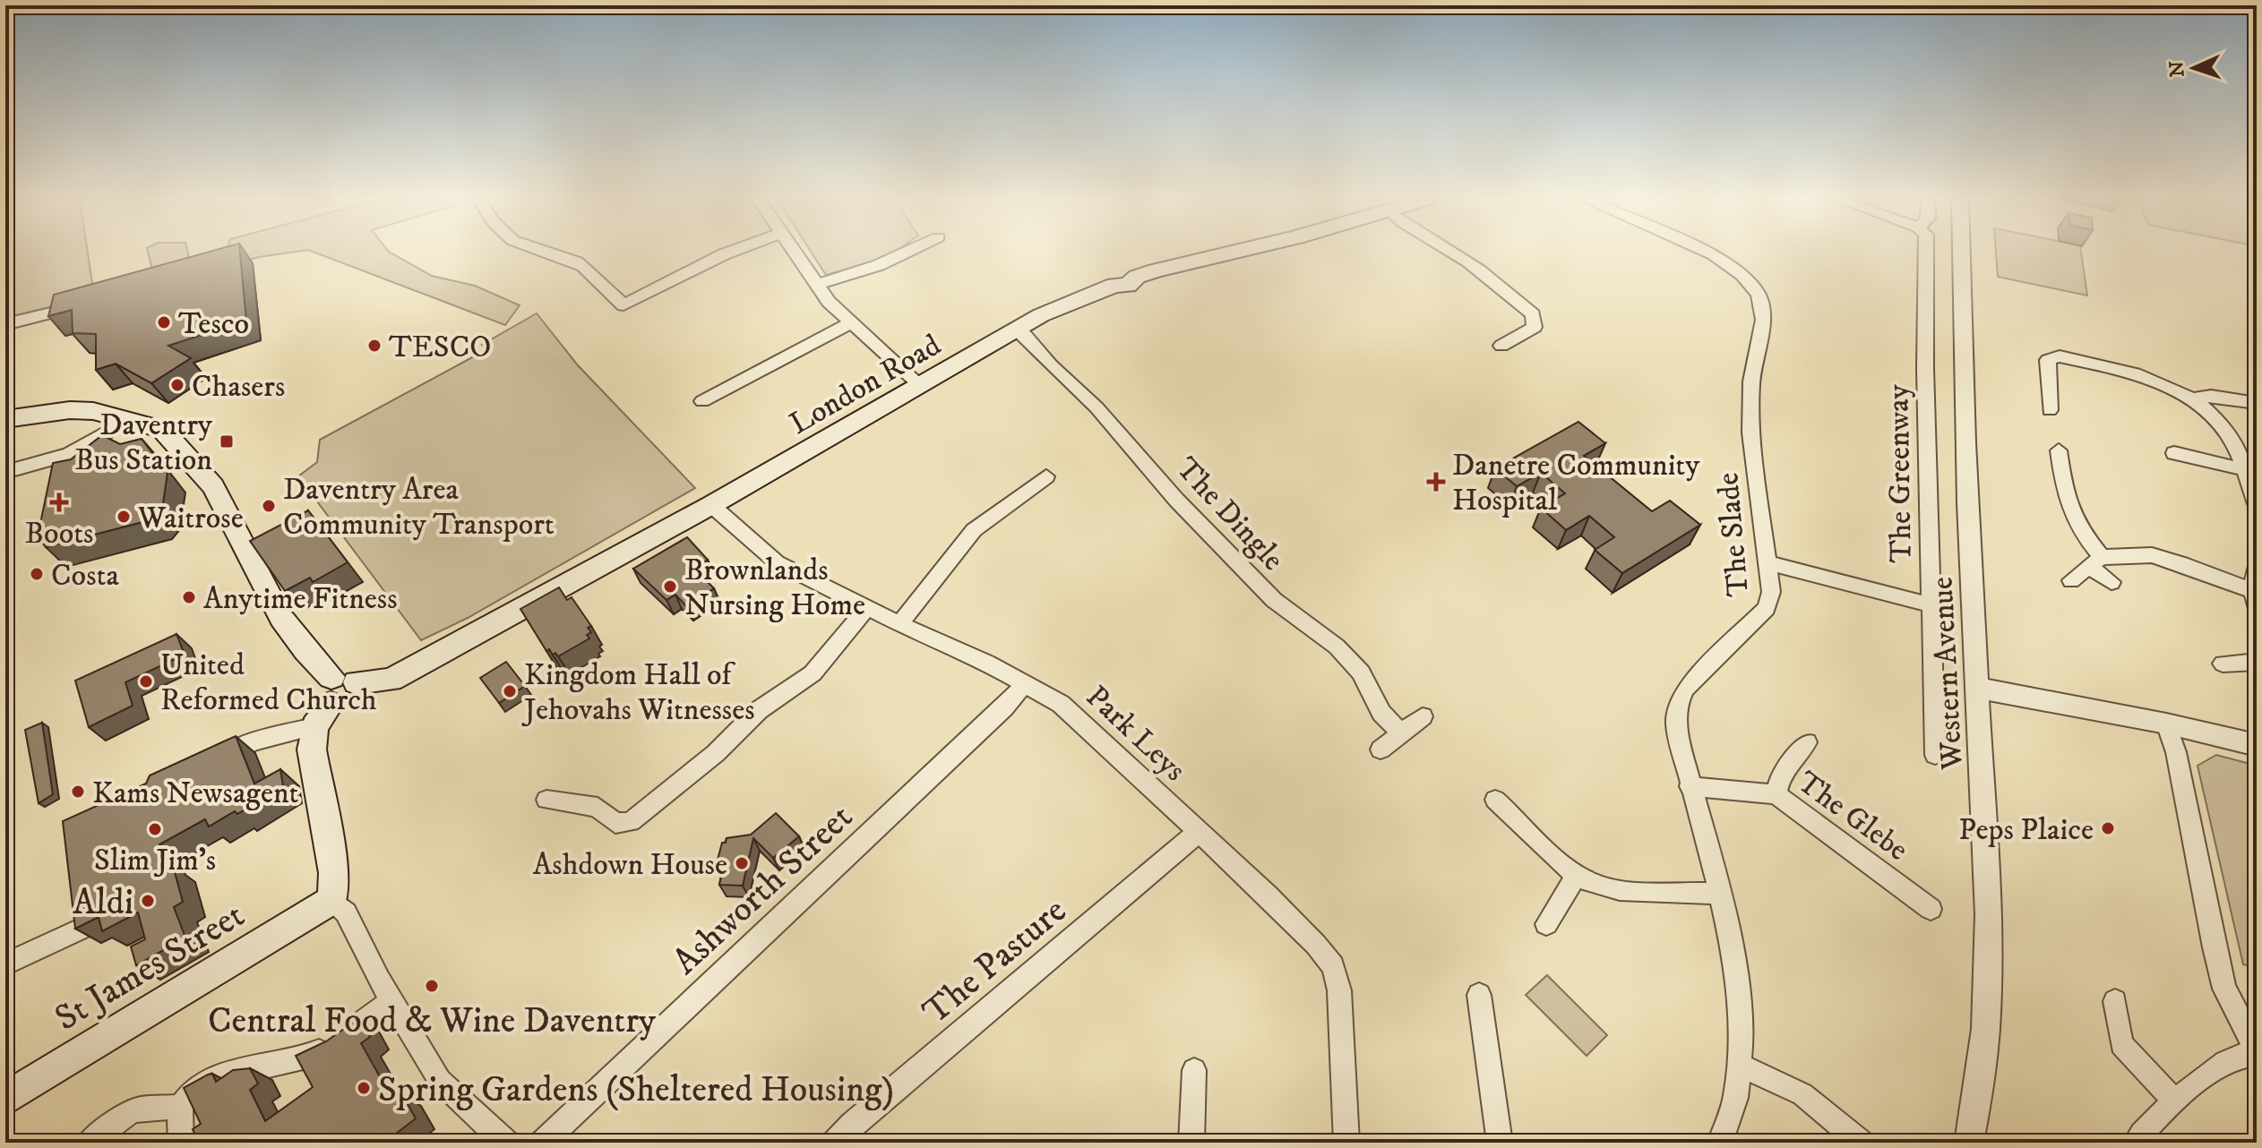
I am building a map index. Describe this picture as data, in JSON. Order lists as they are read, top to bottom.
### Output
{
  "streets": {
    "main road": ["London Road", "St James Street"],
    "street": [
      "The Greenway",
      "The Dingle",
      "The Slade",
      "Western Avenue",
      "Park Leys",
      "The Glebe",
      "Ashworth Street",
      "The Pasture"
    ]
  },
  "crossings": [
    ["London Road", "The Dingle"],
    ["London Road", "Park Leys"],
    ["The Slade", "The Glebe"],
    ["Park Leys", "Ashworth Street"],
    ["Park Leys", "The Pasture"]
  ],
  "places": {
    "other": [
      "Tesco",
      "TESCO",
      "Chasers",
      "Daventry Area Community Transport",
      "Waitrose",
      "Costa",
      "Brownlands Nursing Home",
      "Anytime Fitness",
      "United Reformed Church",
      "Kingdom Hall of Jehovahs Witnesses",
      "Kams Newsagent",
      "Peps Plaice",
      "Slim Jim's",
      "Ashdown House",
      "Aldi",
      "Central Food & Wine Daventry",
      "Spring Gardens (Sheltered Housing)"
    ],
    "transit": ["Daventry Bus Station"],
    "health": ["Danetre Community Hospital", "Boots"]
  },
  "north": "left"
}
